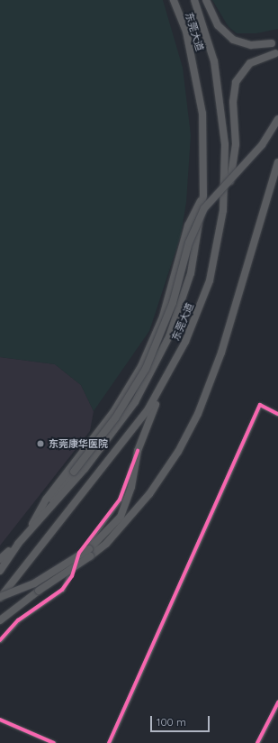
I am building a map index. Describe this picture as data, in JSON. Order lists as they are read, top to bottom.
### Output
{
  "streets": {
    "highway": ["东莞大道"]
  },
  "places": ["东莞康华医院"],
  "scale_bar": "100 m"
}
